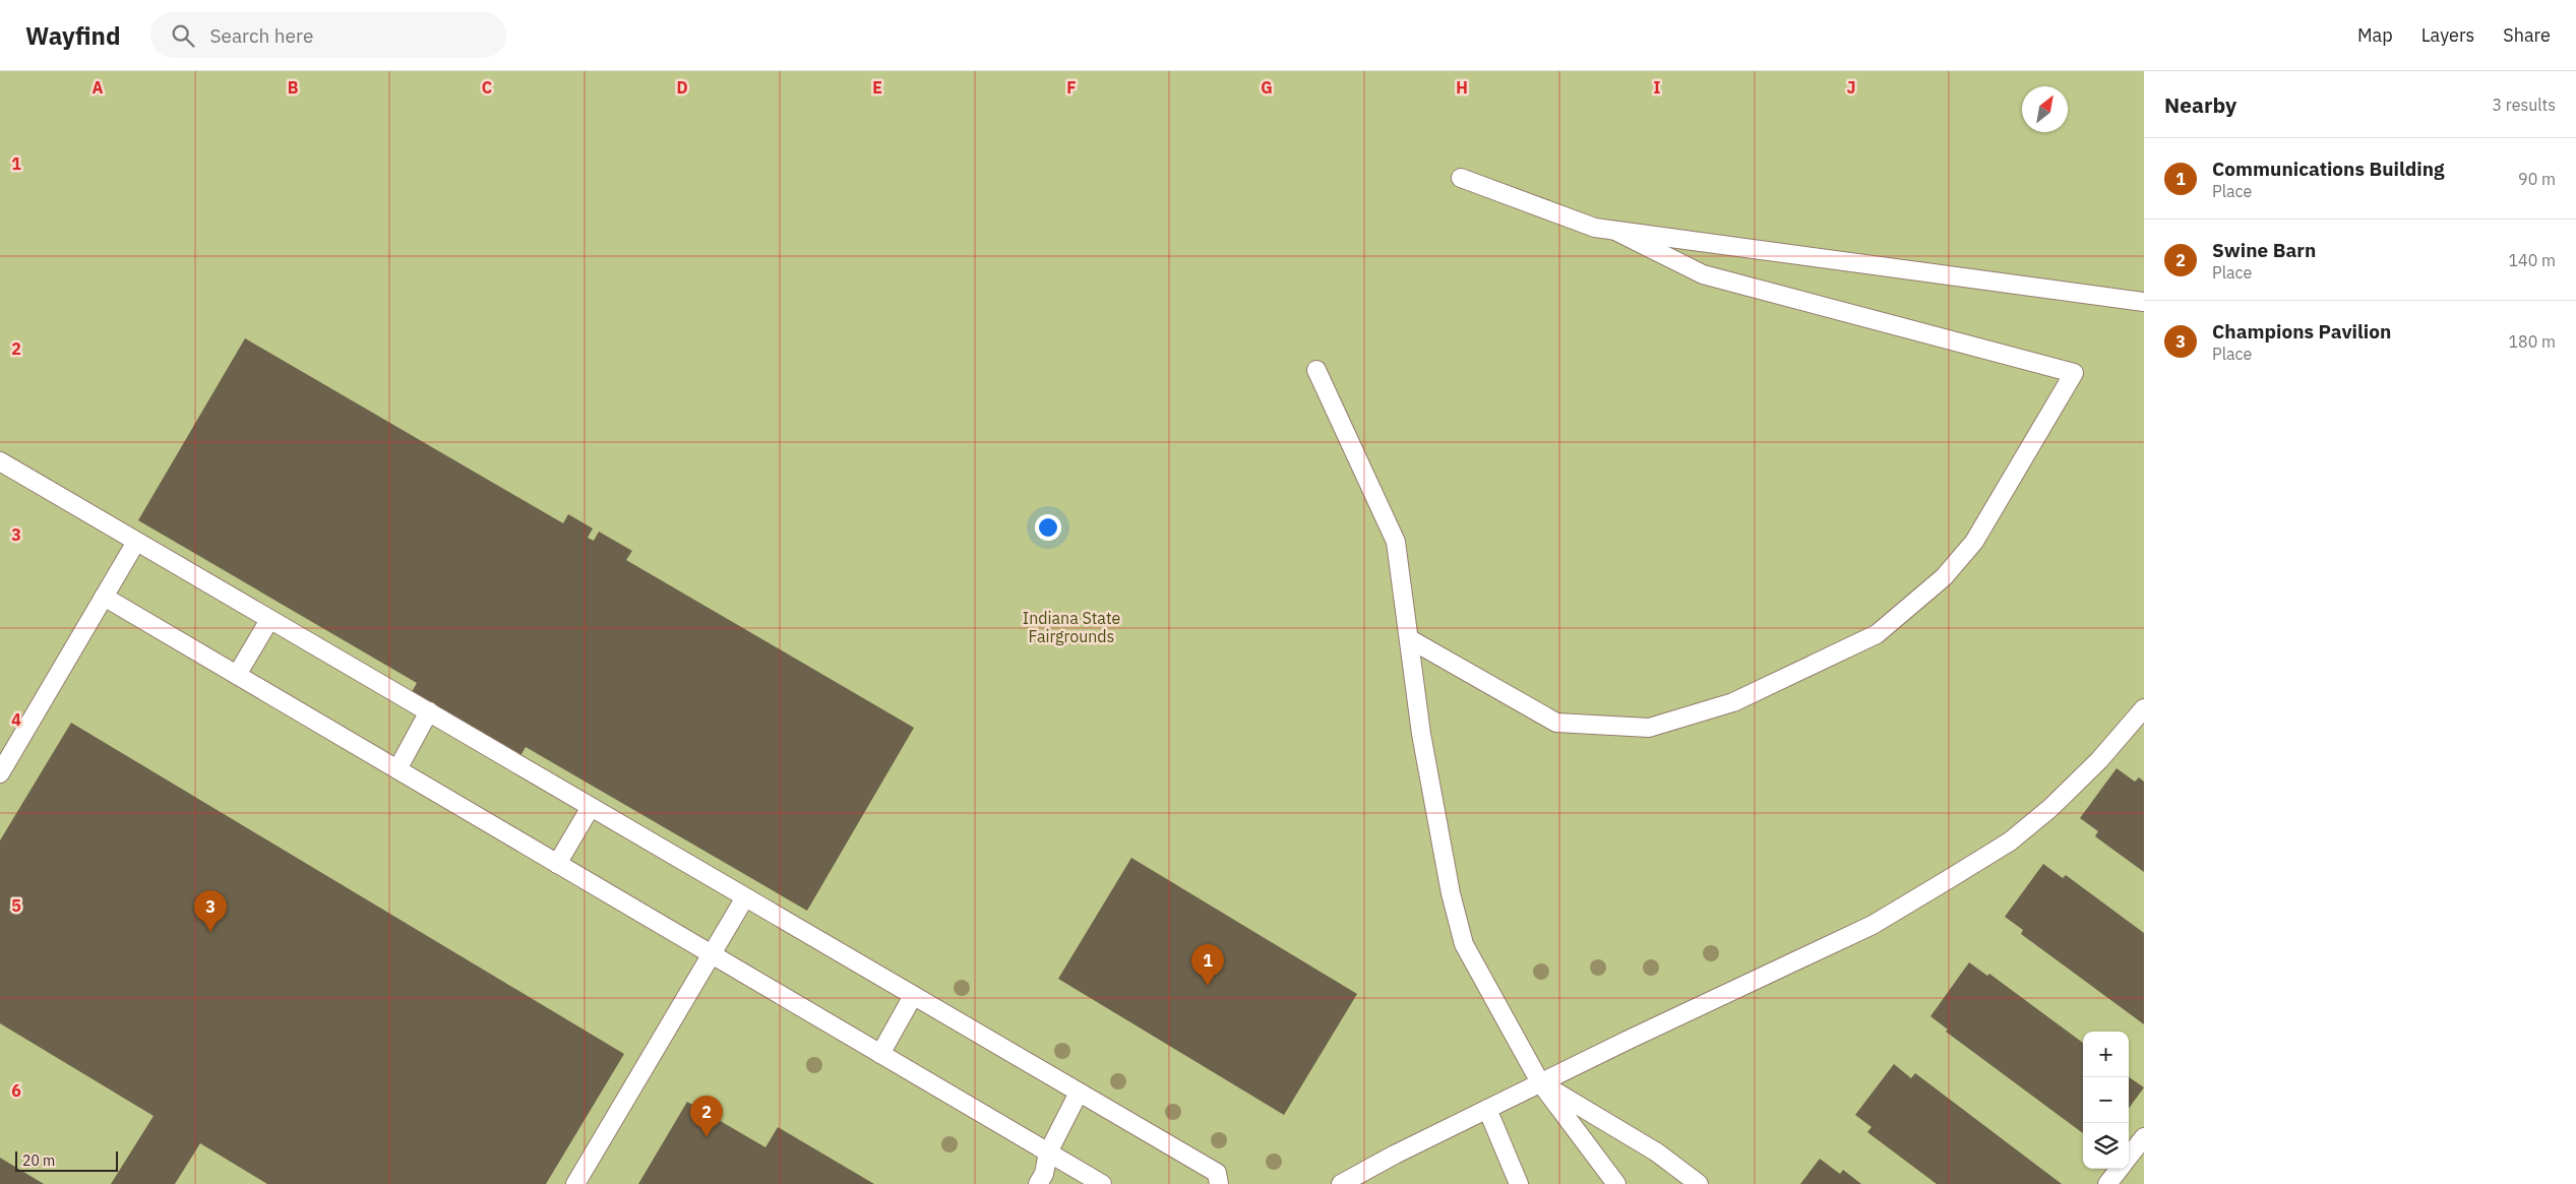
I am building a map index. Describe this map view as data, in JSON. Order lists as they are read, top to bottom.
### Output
{
  "parks": ["Indiana State Fairgrounds"],
  "scale_bar": "20 m",
  "north": "top right",
  "page": {
    "header": "Wayfind",
    "search": "Search here",
    "nav": ["Map", "Layers", "Share"],
    "heading": ["Nearby", "3 results"],
    "list": [
      {
        "mark": "1",
        "name": "Communications Building",
        "note": "Place",
        "value": "90 m"
      },
      {
        "mark": "2",
        "name": "Swine Barn",
        "note": "Place",
        "value": "140 m"
      },
      {
        "mark": "3",
        "name": "Champions Pavilion",
        "note": "Place",
        "value": "180 m"
      }
    ],
    "pins": ["3", "1", "2"],
    "map_buttons": ["+", "−"],
    "scale": "20 m"
  },
  "grid": {
    "columns": [
      "A",
      "B",
      "C",
      "D",
      "E",
      "F",
      "G",
      "H",
      "I",
      "J"
    ],
    "rows": [
      "1",
      "2",
      "3",
      "4",
      "5",
      "6"
    ]
  }
}
